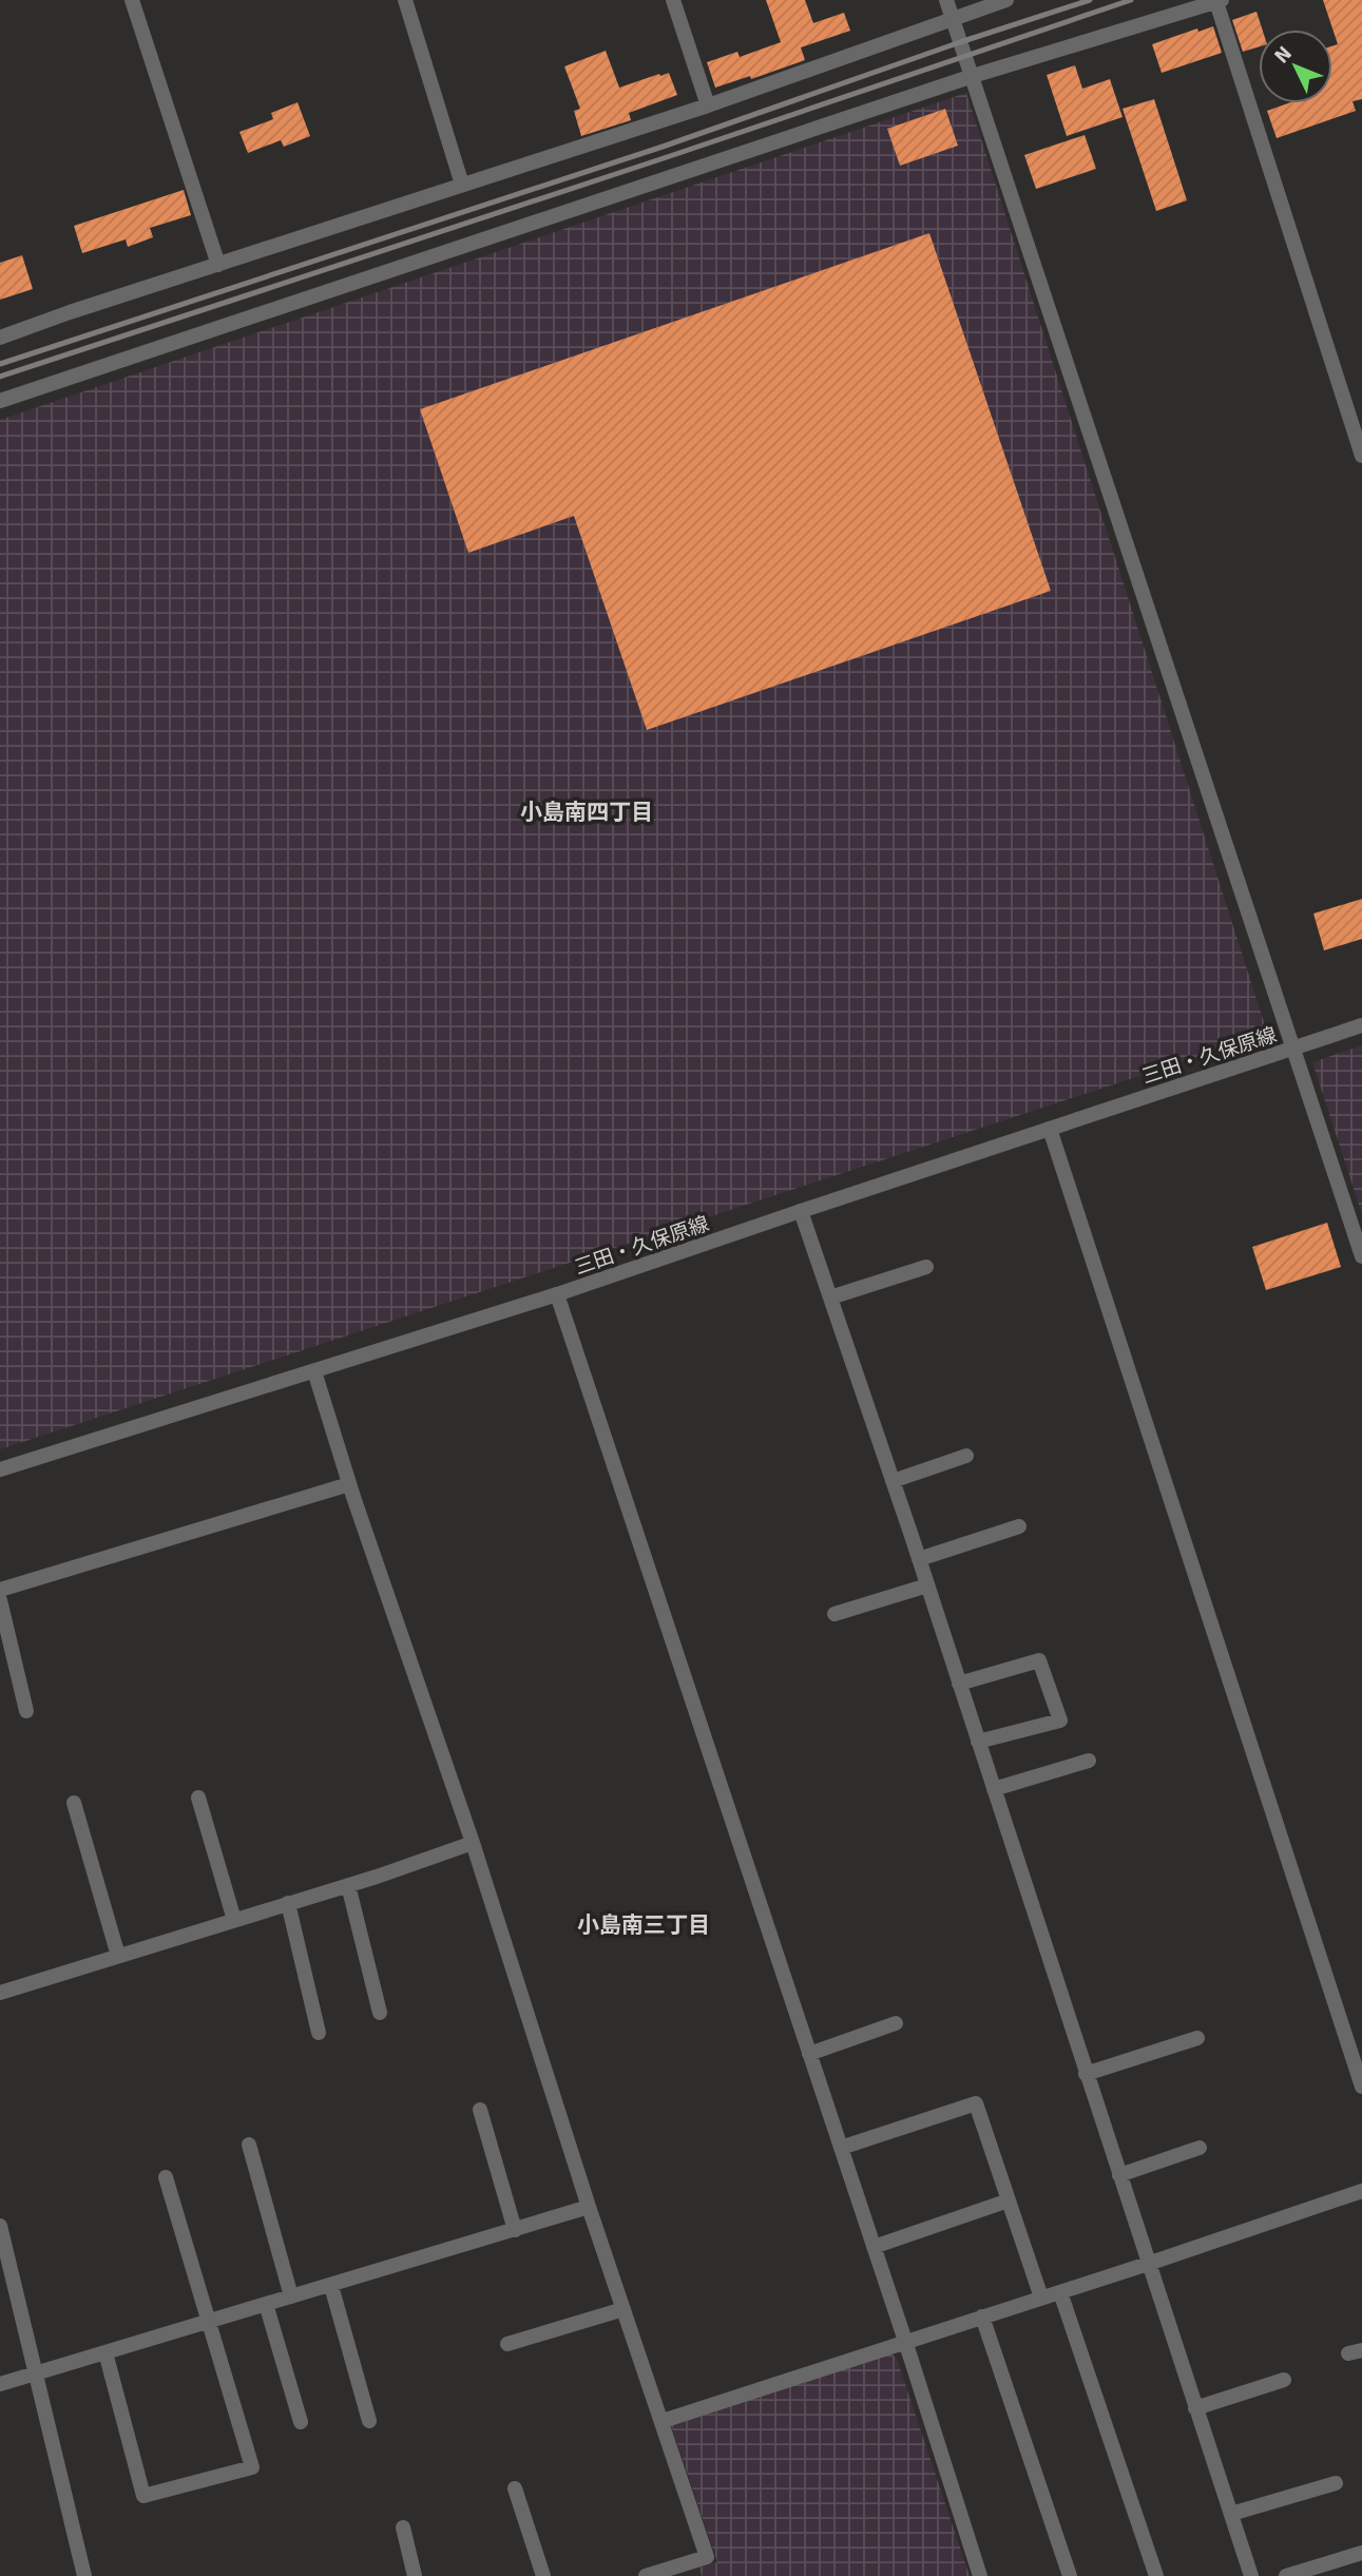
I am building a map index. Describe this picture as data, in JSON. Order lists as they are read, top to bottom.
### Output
{
  "streets": {
    "street": ["三田・久保原線"]
  },
  "districts": ["小島南四丁目", "小島南三丁目"],
  "north": "top left"
}
